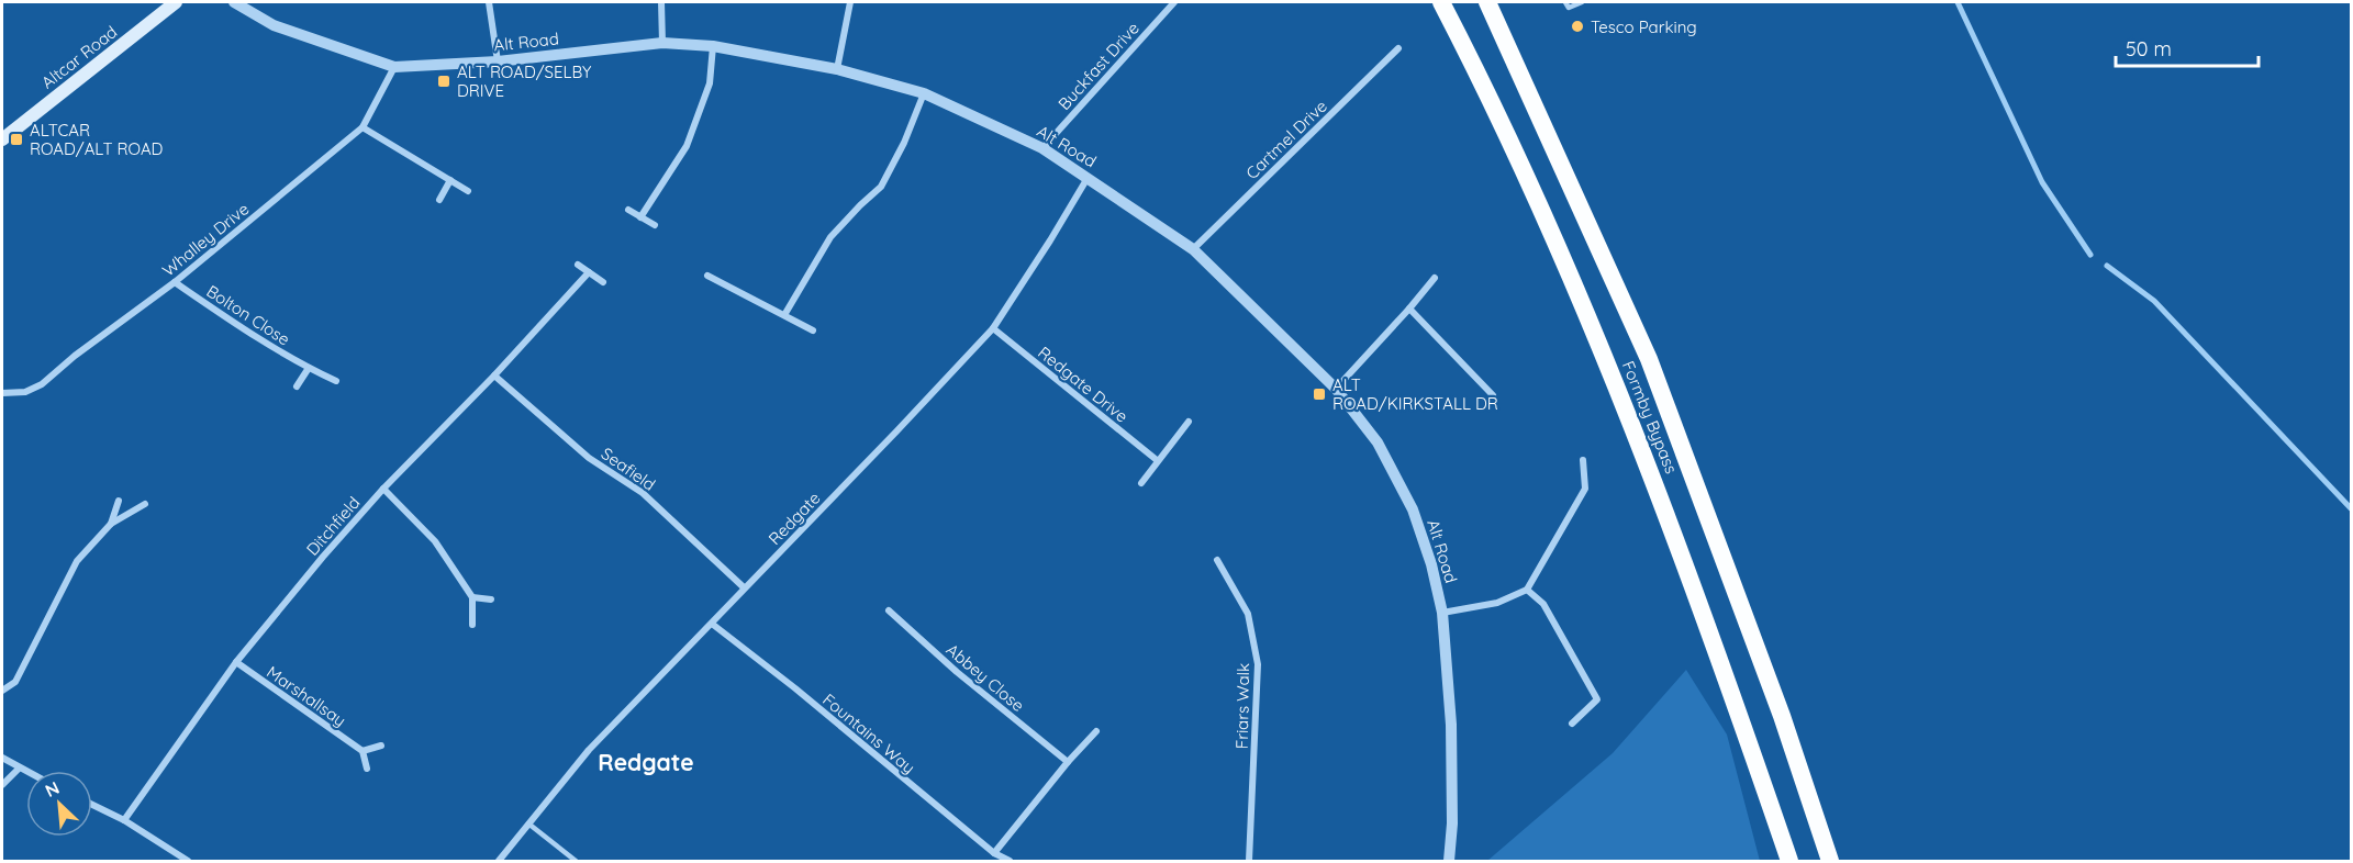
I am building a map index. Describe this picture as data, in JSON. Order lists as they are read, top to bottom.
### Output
{
  "streets": {
    "highway": ["Formby Bypass"],
    "main road": ["Altcar Road"],
    "street": [
      "Alt Road",
      "Buckfast Drive",
      "Cartmel Drive",
      "Whalley Drive",
      "Bolton Close",
      "Redgate Drive",
      "Seafield",
      "Redgate",
      "Ditchfield",
      "Abbey Close",
      "Marshallsay",
      "Friars Walk",
      "Fountains Way"
    ]
  },
  "crossings": [
    ["Alt Road", "Buckfast Drive"],
    ["Alt Road", "Cartmel Drive"],
    ["Alt Road", "Whalley Drive"],
    ["Alt Road", "Redgate"],
    ["Whalley Drive", "Bolton Close"],
    ["Redgate Drive", "Redgate"],
    ["Seafield", "Redgate"],
    ["Seafield", "Ditchfield"],
    ["Redgate", "Fountains Way"],
    ["Ditchfield", "Marshallsay"]
  ],
  "districts": ["Redgate"],
  "places": {
    "other": ["Tesco Parking"],
    "transit": ["ALT ROAD/SELBY DRIVE", "ALTCAR ROAD/ALT ROAD", "ALT ROAD/KIRKSTALL DR"]
  },
  "scale_bar": "50 m",
  "north": "top left"
}
